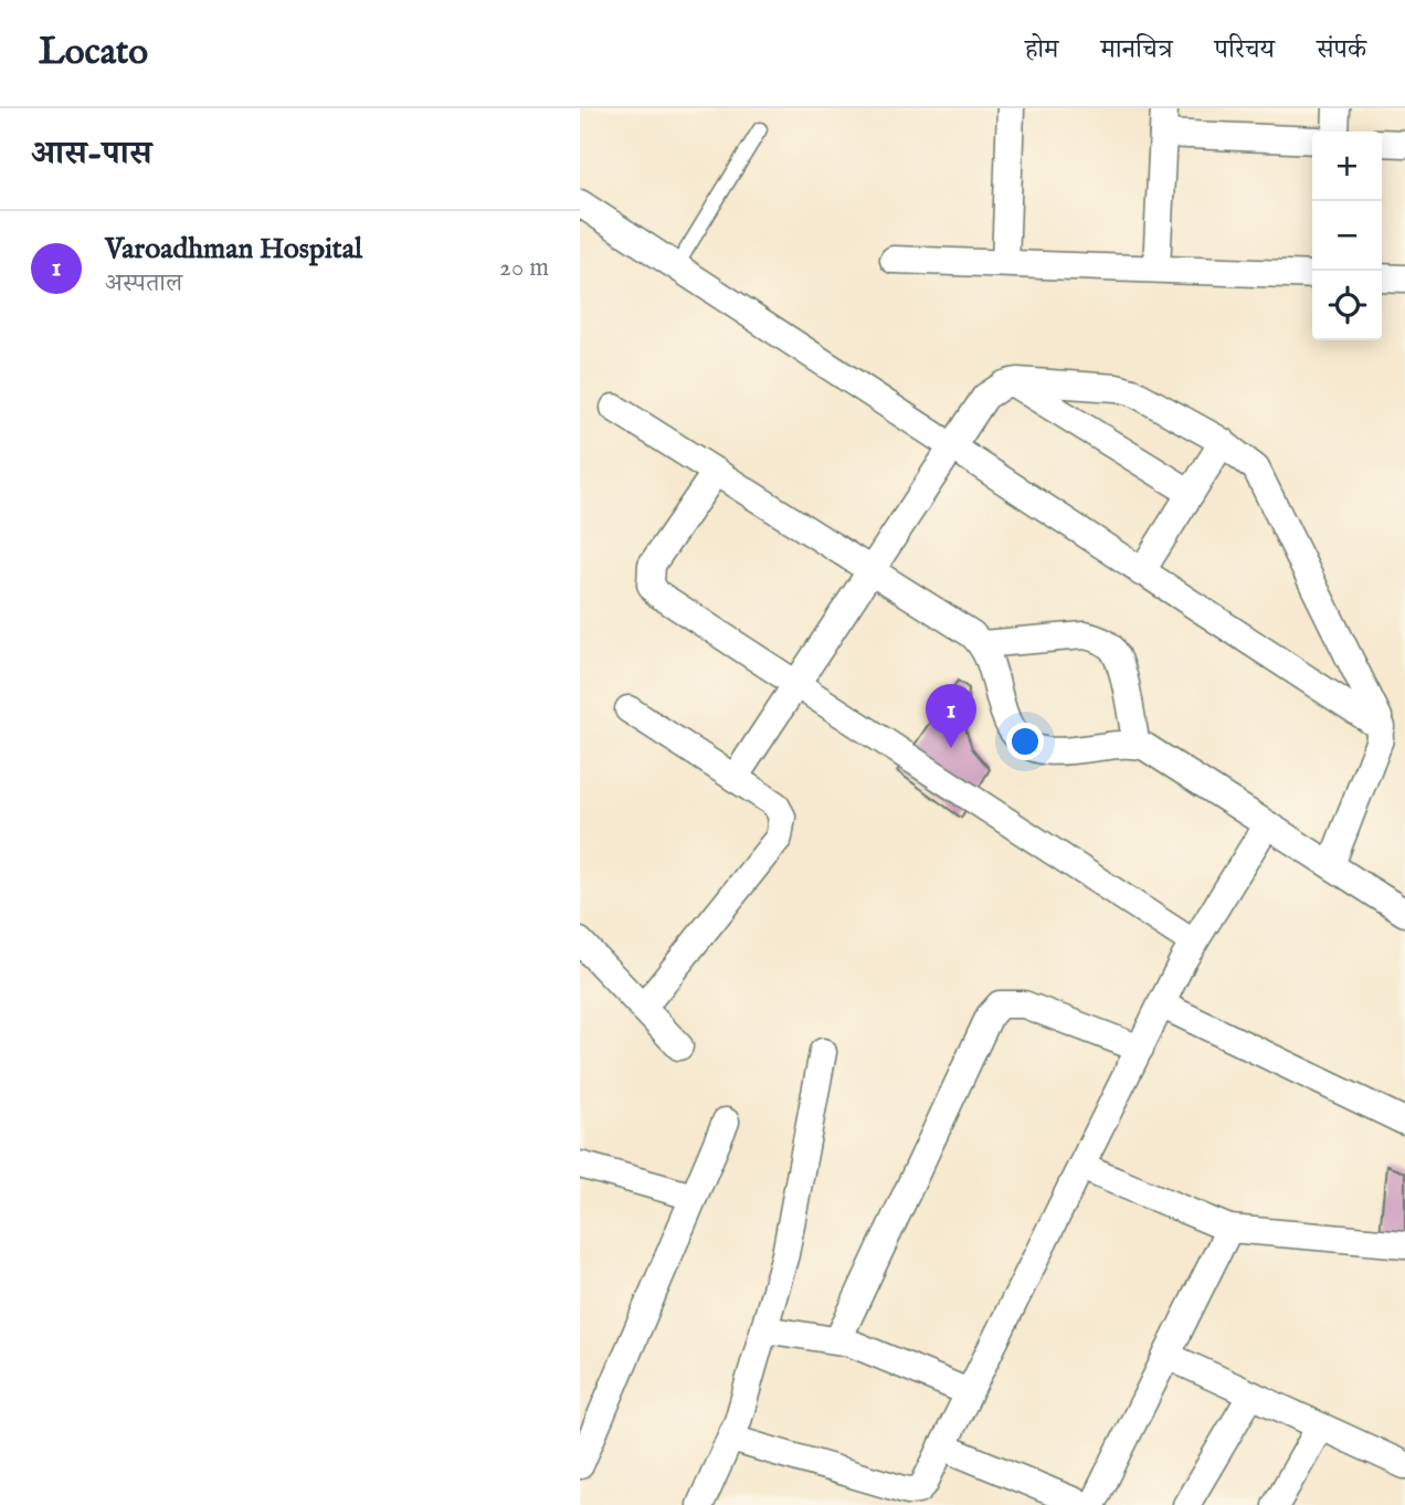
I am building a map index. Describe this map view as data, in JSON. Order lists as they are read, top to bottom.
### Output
{
  "page": {
    "header": "Locato",
    "nav": [
      "होम",
      "मानचित्र",
      "परिचय",
      "संपर्क"
    ],
    "heading": "आस-पास",
    "map_buttons": ["+", "−"],
    "list": [
      {
        "mark": "1",
        "name": "Varoadhman Hospital",
        "note": "अस्पताल",
        "value": "20 m"
      }
    ],
    "pins": "1"
  }
}
